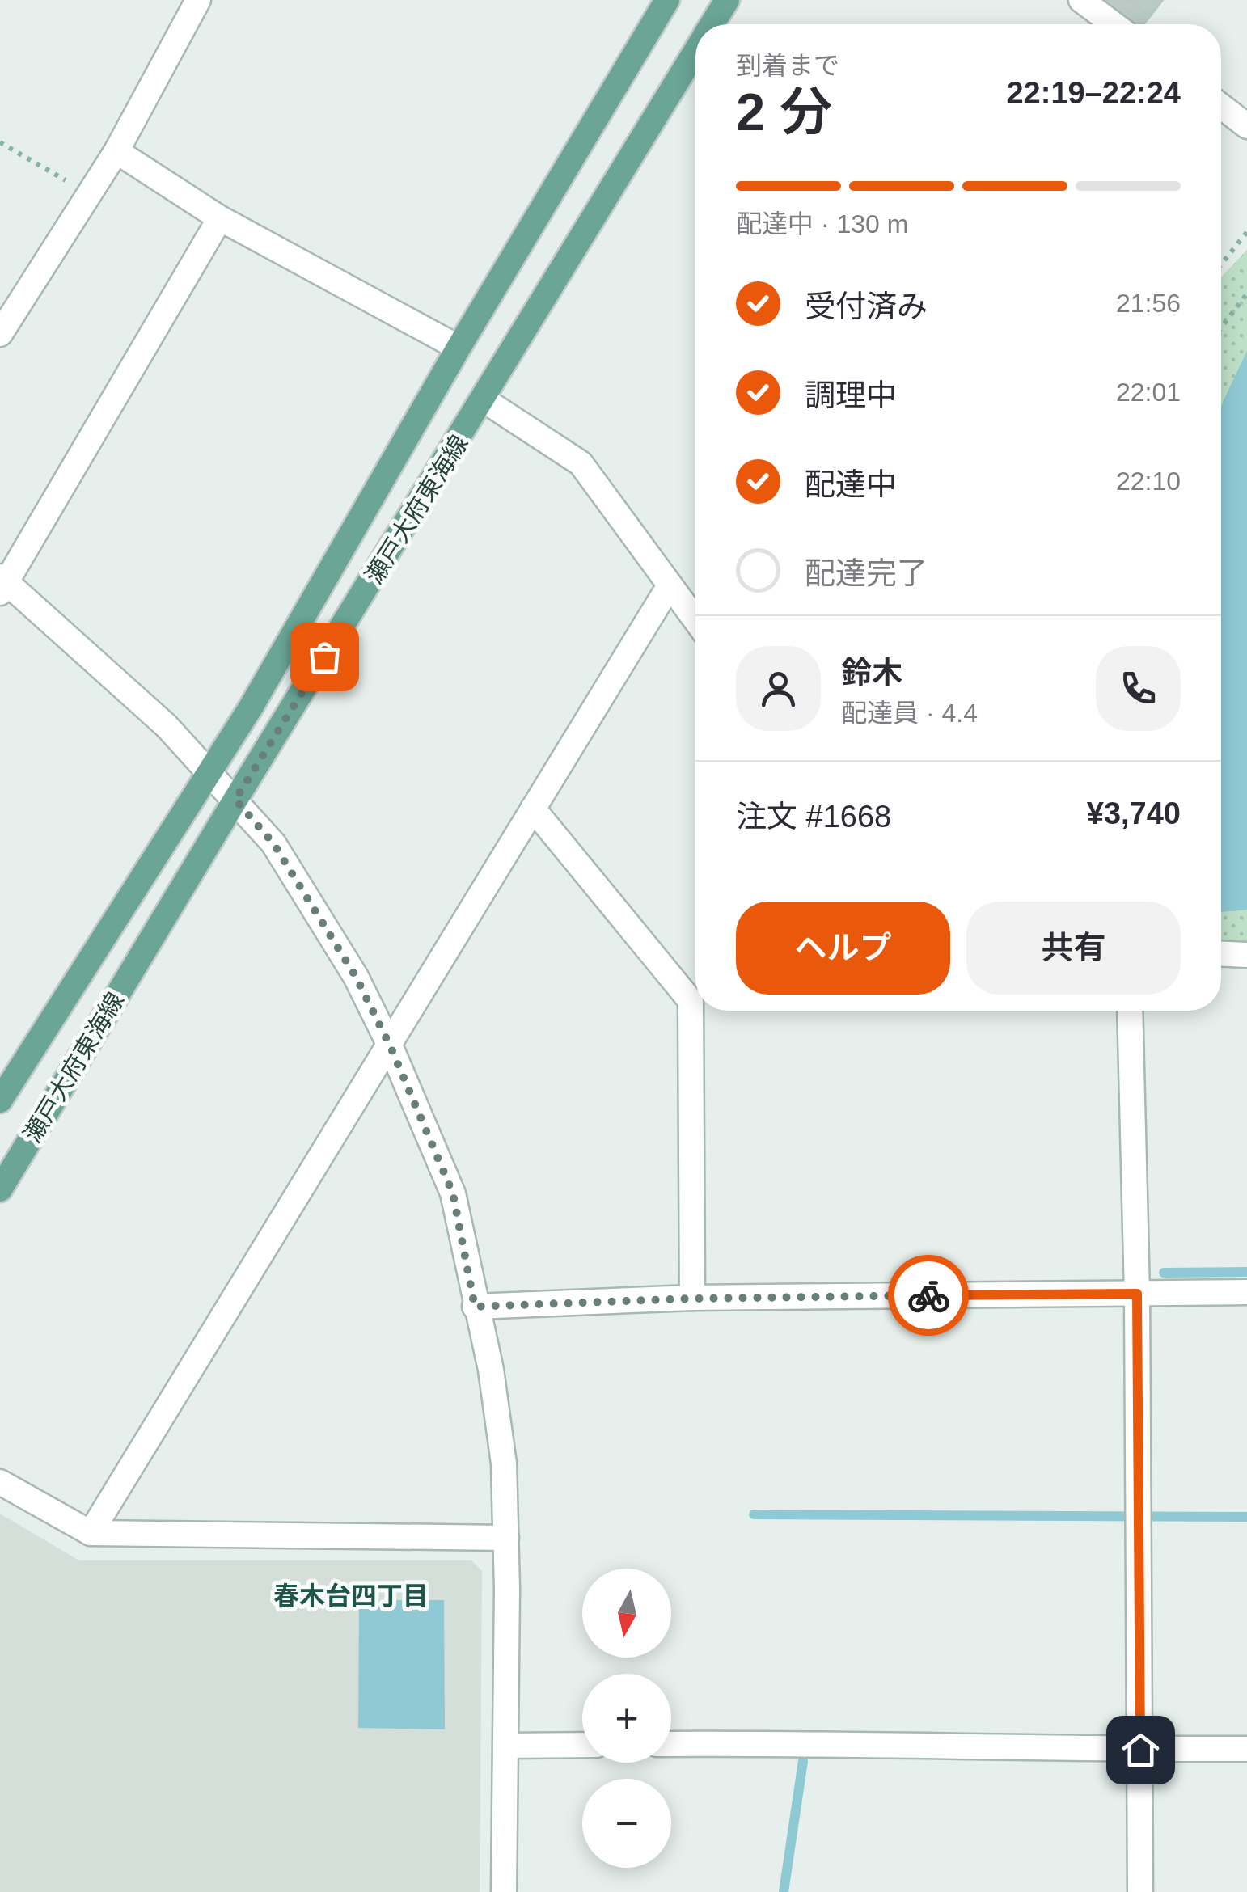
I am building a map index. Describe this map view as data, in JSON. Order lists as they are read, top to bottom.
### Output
{
  "streets": {
    "main road": ["瀬戸大府東海線"]
  },
  "districts": ["春木台四丁目"],
  "north": "bottom",
  "page": {
    "heading": ["2 分", "到着まで", "22:19–22:24"],
    "panel": [
      "鈴木",
      "配達員 · 4.4",
      "注文 #1668",
      "¥3,740"
    ],
    "bar": "配達中 · 130 m",
    "list": [
      ["受付済み", "21:56"],
      ["調理中", "22:01"],
      ["配達中", "22:10"],
      "配達完了"
    ],
    "buttons": ["ヘルプ", "共有"],
    "map_buttons": ["+", "−"]
  }
}
